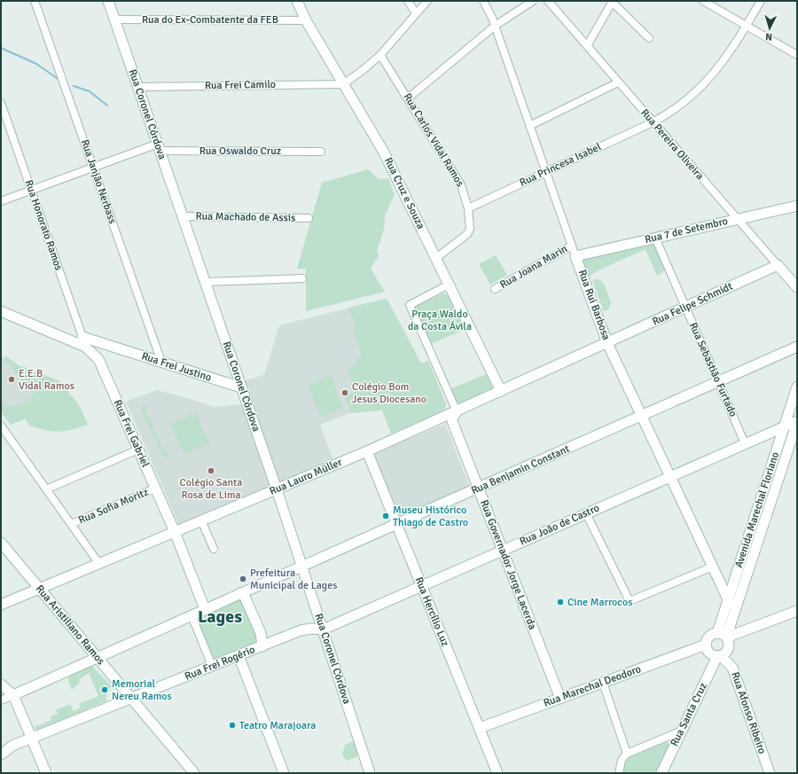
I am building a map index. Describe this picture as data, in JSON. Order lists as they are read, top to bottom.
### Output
{
  "streets": {
    "street": [
      "Rua do Ex-Combatente da FEB",
      "Rua Frei Camilo",
      "Rua Coronel Córdova",
      "Rua Carlos Vidal Ramos",
      "Rua Pereira Oliveira",
      "Rua Oswaldo Cruz",
      "Rua Princesa Isabel",
      "Rua Janjão Nerbass",
      "Rua Cruz e Souza",
      "Rua Machado de Assis",
      "Rua Honorato Ramos",
      "Rua 7 de Setembro",
      "Rua Joana Marin",
      "Rua Felipe Schmidt",
      "Rua Rui Barbosa",
      "Rua Frei Justino",
      "Rua Sebastião Furtado",
      "Rua Frei Gabriel",
      "Rua Benjamin Constant",
      "Rua Lauro Müller",
      "Rua Sofia Moritz",
      "Avenida Marechal Floriano",
      "Rua João de Castro",
      "Rua Governador Jorge Lacerda",
      "Rua Hercílio Luz",
      "Rua Aristiliano Ramos",
      "Rua Frei Rogério",
      "Rua Marechal Deodoro",
      "Rua Afonso Ribeiro",
      "Rua Santa Cruz"
    ]
  },
  "crossings": [
    ["Rua do Ex-Combatente da FEB", "Rua Coronel Córdova"],
    ["Rua do Ex-Combatente da FEB", "Rua Cruz e Souza"],
    ["Rua Frei Camilo", "Rua Coronel Córdova"],
    ["Rua Frei Camilo", "Rua Cruz e Souza"],
    ["Rua Coronel Córdova", "Rua Oswaldo Cruz"],
    ["Rua Coronel Córdova", "Rua Machado de Assis"],
    ["Rua Coronel Córdova", "Rua Frei Justino"],
    ["Rua Coronel Córdova", "Rua Benjamin Constant"],
    ["Rua Coronel Córdova", "Rua Lauro Müller"],
    ["Rua Coronel Córdova", "Rua João de Castro"],
    ["Rua Coronel Córdova", "Rua Frei Rogério"],
    ["Rua Carlos Vidal Ramos", "Rua Princesa Isabel"],
    ["Rua Carlos Vidal Ramos", "Rua Cruz e Souza"],
    ["Rua Pereira Oliveira", "Rua Princesa Isabel"],
    ["Rua Pereira Oliveira", "Rua 7 de Setembro"],
    ["Rua Pereira Oliveira", "Rua Felipe Schmidt"],
    ["Rua Oswaldo Cruz", "Rua Janjão Nerbass"],
    ["Rua Oswaldo Cruz", "Rua Honorato Ramos"],
    ["Rua Princesa Isabel", "Rua Rui Barbosa"],
    ["Rua Janjão Nerbass", "Rua Frei Justino"],
    ["Rua Cruz e Souza", "Rua Lauro Müller"],
    ["Rua Honorato Ramos", "Rua Frei Justino"],
    ["Rua Honorato Ramos", "Rua Frei Gabriel"],
    ["Rua 7 de Setembro", "Rua Rui Barbosa"],
    ["Rua 7 de Setembro", "Rua Sebastião Furtado"],
    ["Rua Joana Marin", "Rua Rui Barbosa"],
    ["Rua Felipe Schmidt", "Rua Rui Barbosa"],
    ["Rua Felipe Schmidt", "Rua Sebastião Furtado"],
    ["Rua Felipe Schmidt", "Rua Lauro Müller"],
    ["Rua Rui Barbosa", "Rua Benjamin Constant"],
    ["Rua Rui Barbosa", "Rua Lauro Müller"],
    ["Rua Rui Barbosa", "Avenida Marechal Floriano"],
    ["Rua Rui Barbosa", "Rua João de Castro"],
    ["Rua Sebastião Furtado", "Rua Benjamin Constant"],
    ["Rua Sebastião Furtado", "Rua João de Castro"],
    ["Rua Frei Gabriel", "Rua Benjamin Constant"],
    ["Rua Frei Gabriel", "Rua Lauro Müller"],
    ["Rua Frei Gabriel", "Rua Sofia Moritz"],
    ["Rua Benjamin Constant", "Rua Governador Jorge Lacerda"],
    ["Rua Benjamin Constant", "Rua Hercílio Luz"],
    ["Rua Benjamin Constant", "Rua Aristiliano Ramos"],
    ["Rua Lauro Müller", "Rua Governador Jorge Lacerda"],
    ["Rua Lauro Müller", "Rua Hercílio Luz"],
    ["Rua Lauro Müller", "Rua Aristiliano Ramos"],
    ["Avenida Marechal Floriano", "Rua João de Castro"],
    ["Avenida Marechal Floriano", "Rua Marechal Deodoro"],
    ["Avenida Marechal Floriano", "Rua Afonso Ribeiro"],
    ["Avenida Marechal Floriano", "Rua Santa Cruz"],
    ["Rua João de Castro", "Rua Governador Jorge Lacerda"],
    ["Rua João de Castro", "Rua Hercílio Luz"],
    ["Rua João de Castro", "Rua Frei Rogério"],
    ["Rua Governador Jorge Lacerda", "Rua Marechal Deodoro"],
    ["Rua Hercílio Luz", "Rua Marechal Deodoro"],
    ["Rua Aristiliano Ramos", "Rua Frei Rogério"],
    ["Rua Marechal Deodoro", "Rua Afonso Ribeiro"],
    ["Rua Marechal Deodoro", "Rua Santa Cruz"],
    ["Rua Afonso Ribeiro", "Rua Santa Cruz"]
  ],
  "districts": ["Lages"],
  "parks": ["Praça Waldo da Costa Ávila"],
  "places": [
    "E.E.B Vidal Ramos",
    "Colégio Bom Jesus Diocesano",
    "Colégio Santa Rosa de Lima",
    "Museu Histórico Thiago de Castro",
    "Prefeitura Municipal de Lages",
    "Cine Marrocos",
    "Memorial Nereu Ramos",
    "Teatro Marajoara"
  ],
  "north": "bottom"
}
